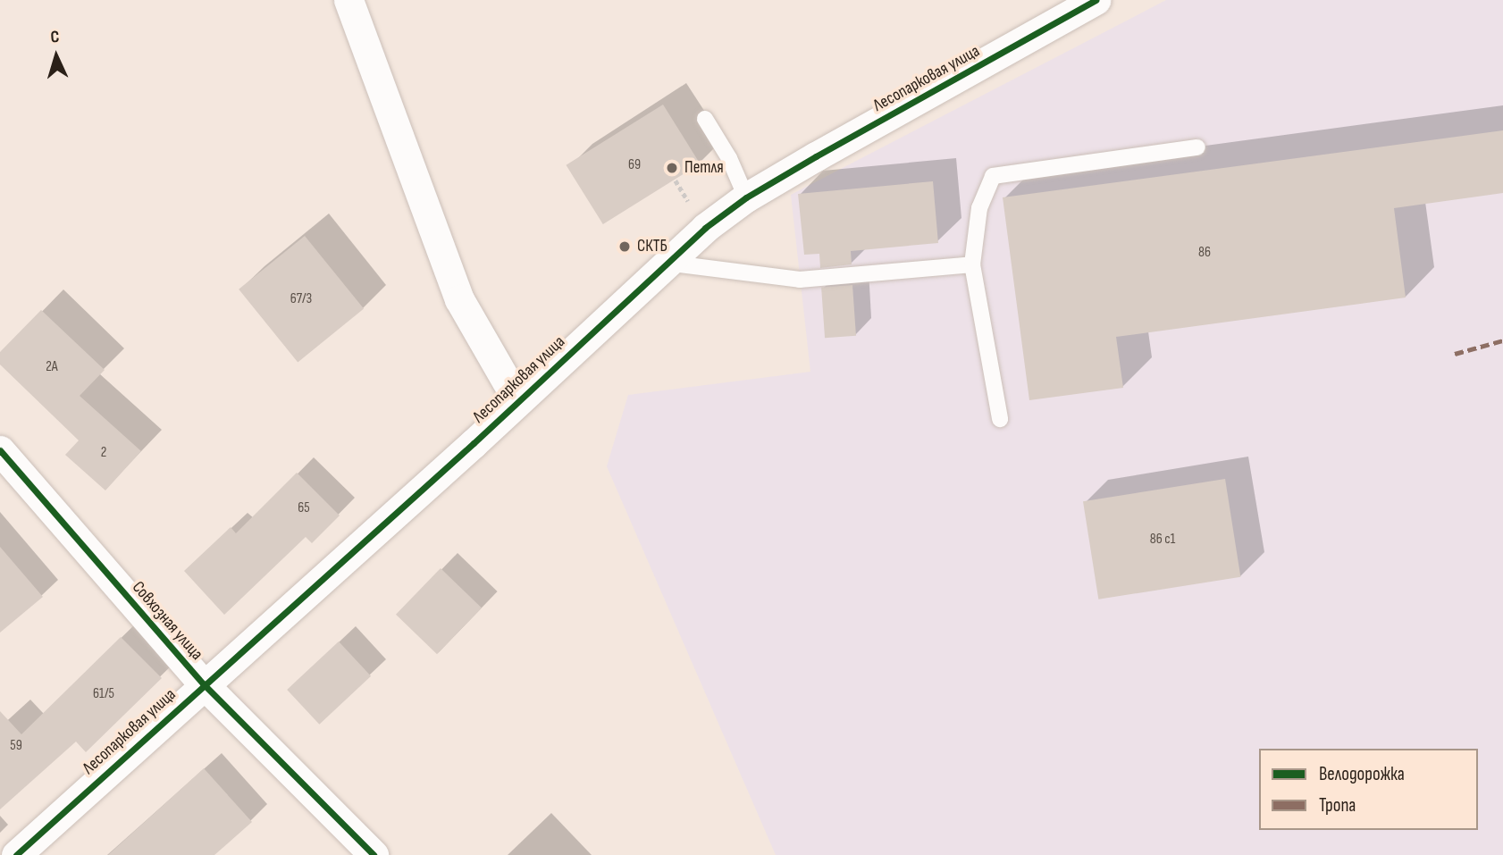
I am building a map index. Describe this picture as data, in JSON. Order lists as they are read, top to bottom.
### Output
{
  "streets": {
    "street": ["Лесопарковая улица", "Совхозная улица"]
  },
  "crossings": [
    ["Лесопарковая улица", "Совхозная улица"]
  ],
  "places": ["Петля", "СКТБ"],
  "house_numbers": [
    "69",
    "86",
    "67/3",
    "2А",
    "2",
    "65",
    "86 с1",
    "61/5",
    "59"
  ],
  "legend": ["Велодорожка", "Тропа"],
  "north": "top"
}
